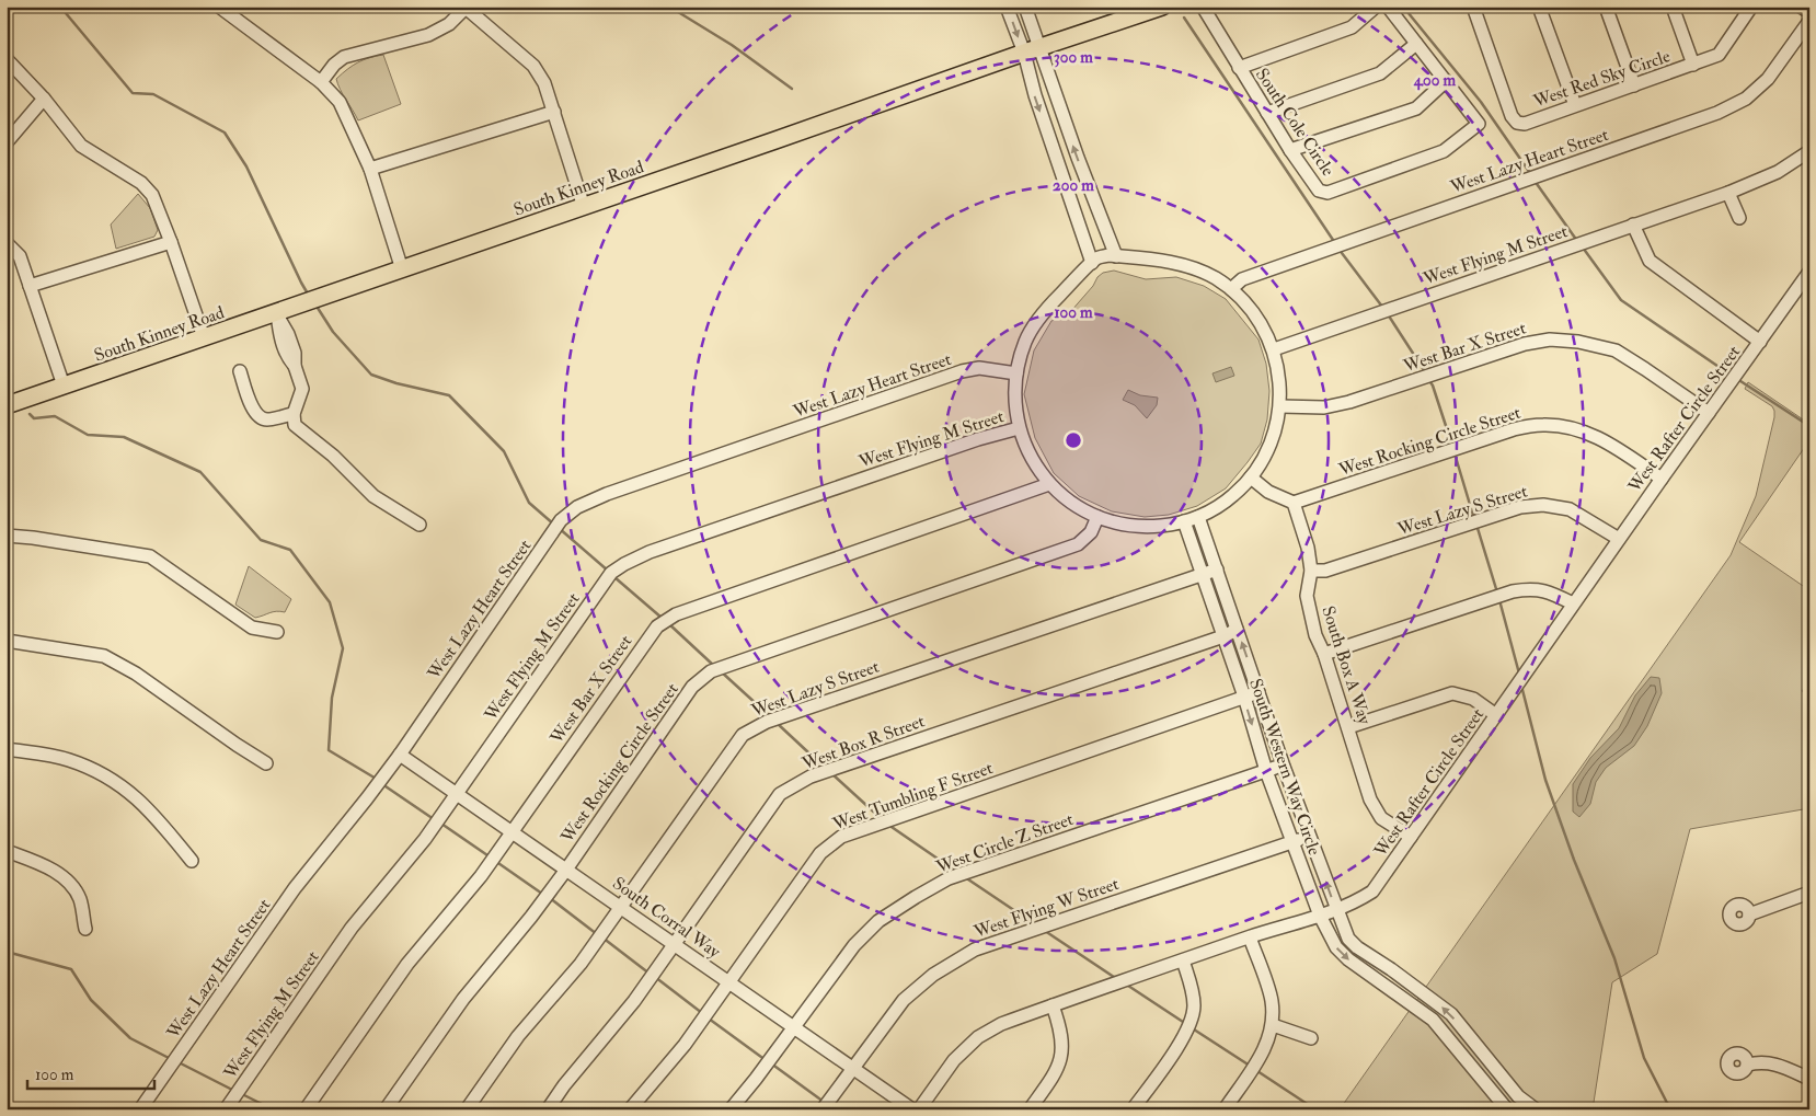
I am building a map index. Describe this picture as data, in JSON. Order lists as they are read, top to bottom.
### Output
{
  "streets": {
    "main road": ["South Kinney Road"],
    "street": [
      "West Red Sky Circle",
      "South Cole Circle",
      "West Lazy Heart Street",
      "West Flying M Street",
      "West Bar X Street",
      "West Rafter Circle Street",
      "West Rocking Circle Street",
      "West Lazy S Street",
      "South Box A Way",
      "West Box R Street",
      "South Western Way Circle",
      "West Tumbling F Street",
      "West Circle Z Street",
      "West Flying W Street",
      "South Corral Way"
    ]
  },
  "crossings": [
    ["West Lazy Heart Street", "South Corral Way"],
    ["West Flying M Street", "South Corral Way"],
    ["West Bar X Street", "West Rafter Circle Street"],
    ["West Bar X Street", "South Corral Way"],
    ["West Rafter Circle Street", "West Rocking Circle Street"],
    ["West Rafter Circle Street", "West Lazy S Street"],
    ["West Rafter Circle Street", "South Box A Way"],
    ["West Rafter Circle Street", "South Western Way Circle"],
    ["West Rocking Circle Street", "South Box A Way"],
    ["West Rocking Circle Street", "South Corral Way"],
    ["West Lazy S Street", "South Box A Way"],
    ["West Lazy S Street", "South Western Way Circle"],
    ["West Lazy S Street", "South Corral Way"],
    ["West Box R Street", "South Western Way Circle"],
    ["West Box R Street", "South Corral Way"],
    ["South Western Way Circle", "West Tumbling F Street"],
    ["South Western Way Circle", "West Circle Z Street"],
    ["South Western Way Circle", "West Flying W Street"],
    ["West Tumbling F Street", "South Corral Way"],
    ["West Circle Z Street", "South Corral Way"],
    ["West Flying W Street", "South Corral Way"]
  ],
  "scale_bar": "100 m",
  "rings": [
    "300 m",
    "400 m",
    "200 m",
    "100 m"
  ]
}
